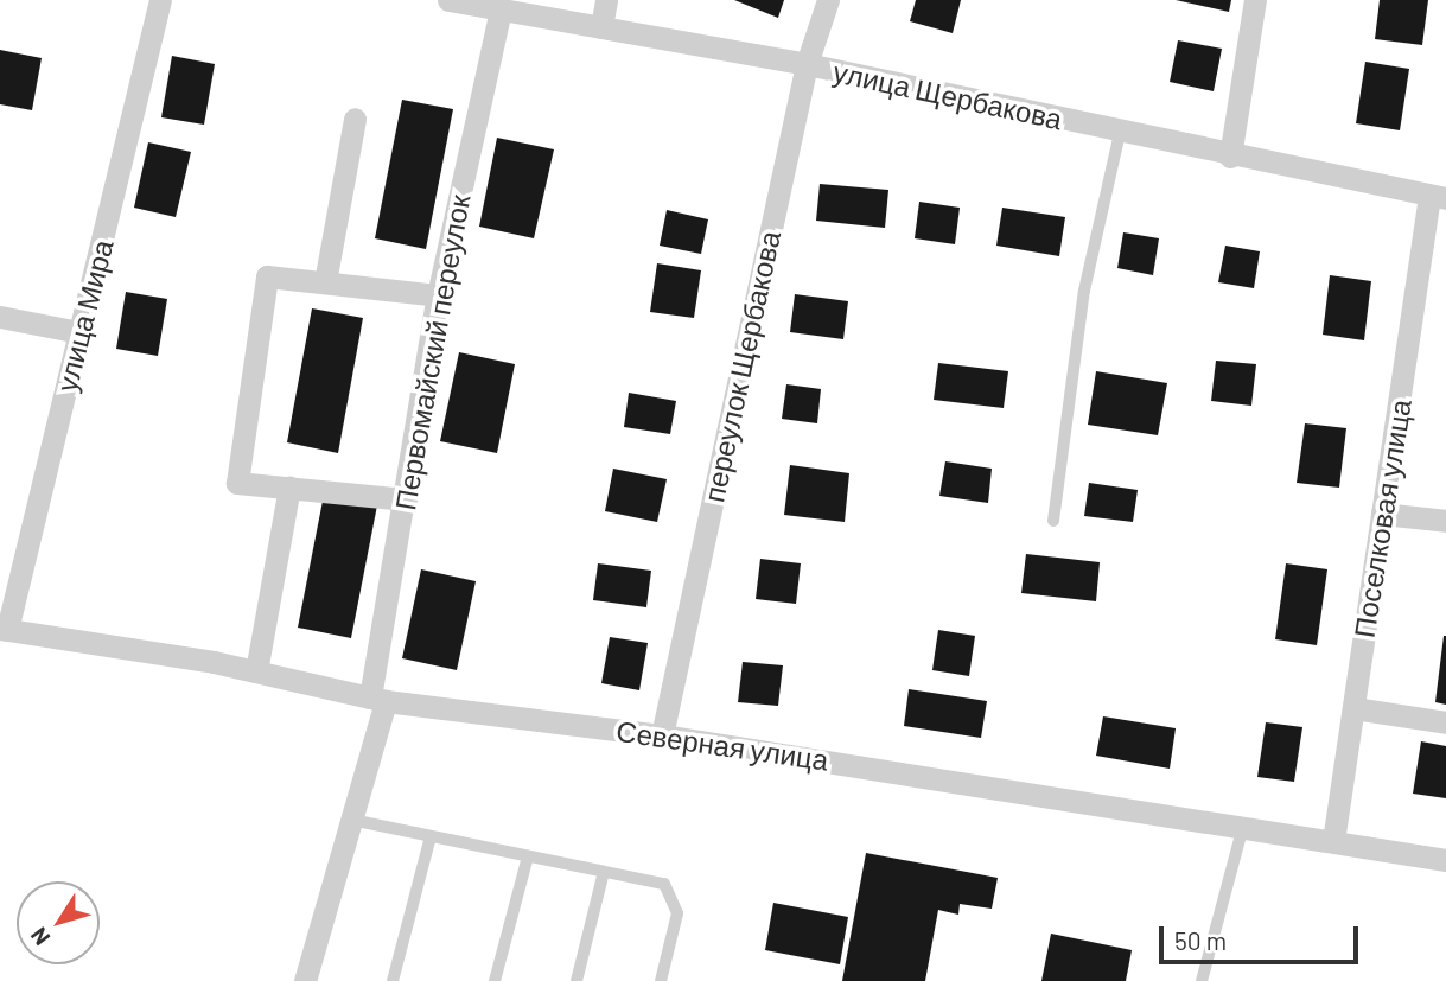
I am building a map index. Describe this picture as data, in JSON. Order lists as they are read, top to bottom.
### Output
{
  "streets": {
    "street": [
      "улица Щербакова",
      "улица Мира",
      "Первомайский переулок",
      "переулок Щербакова",
      "Поселковая улица",
      "Северная улица"
    ]
  },
  "crossings": [
    ["улица Щербакова", "Первомайский переулок"],
    ["улица Щербакова", "переулок Щербакова"],
    ["улица Щербакова", "Поселковая улица"],
    ["улица Мира", "Северная улица"],
    ["Первомайский переулок", "Северная улица"],
    ["переулок Щербакова", "Северная улица"],
    ["Поселковая улица", "Северная улица"]
  ],
  "scale_bar": "50 m",
  "north": "bottom left"
}
